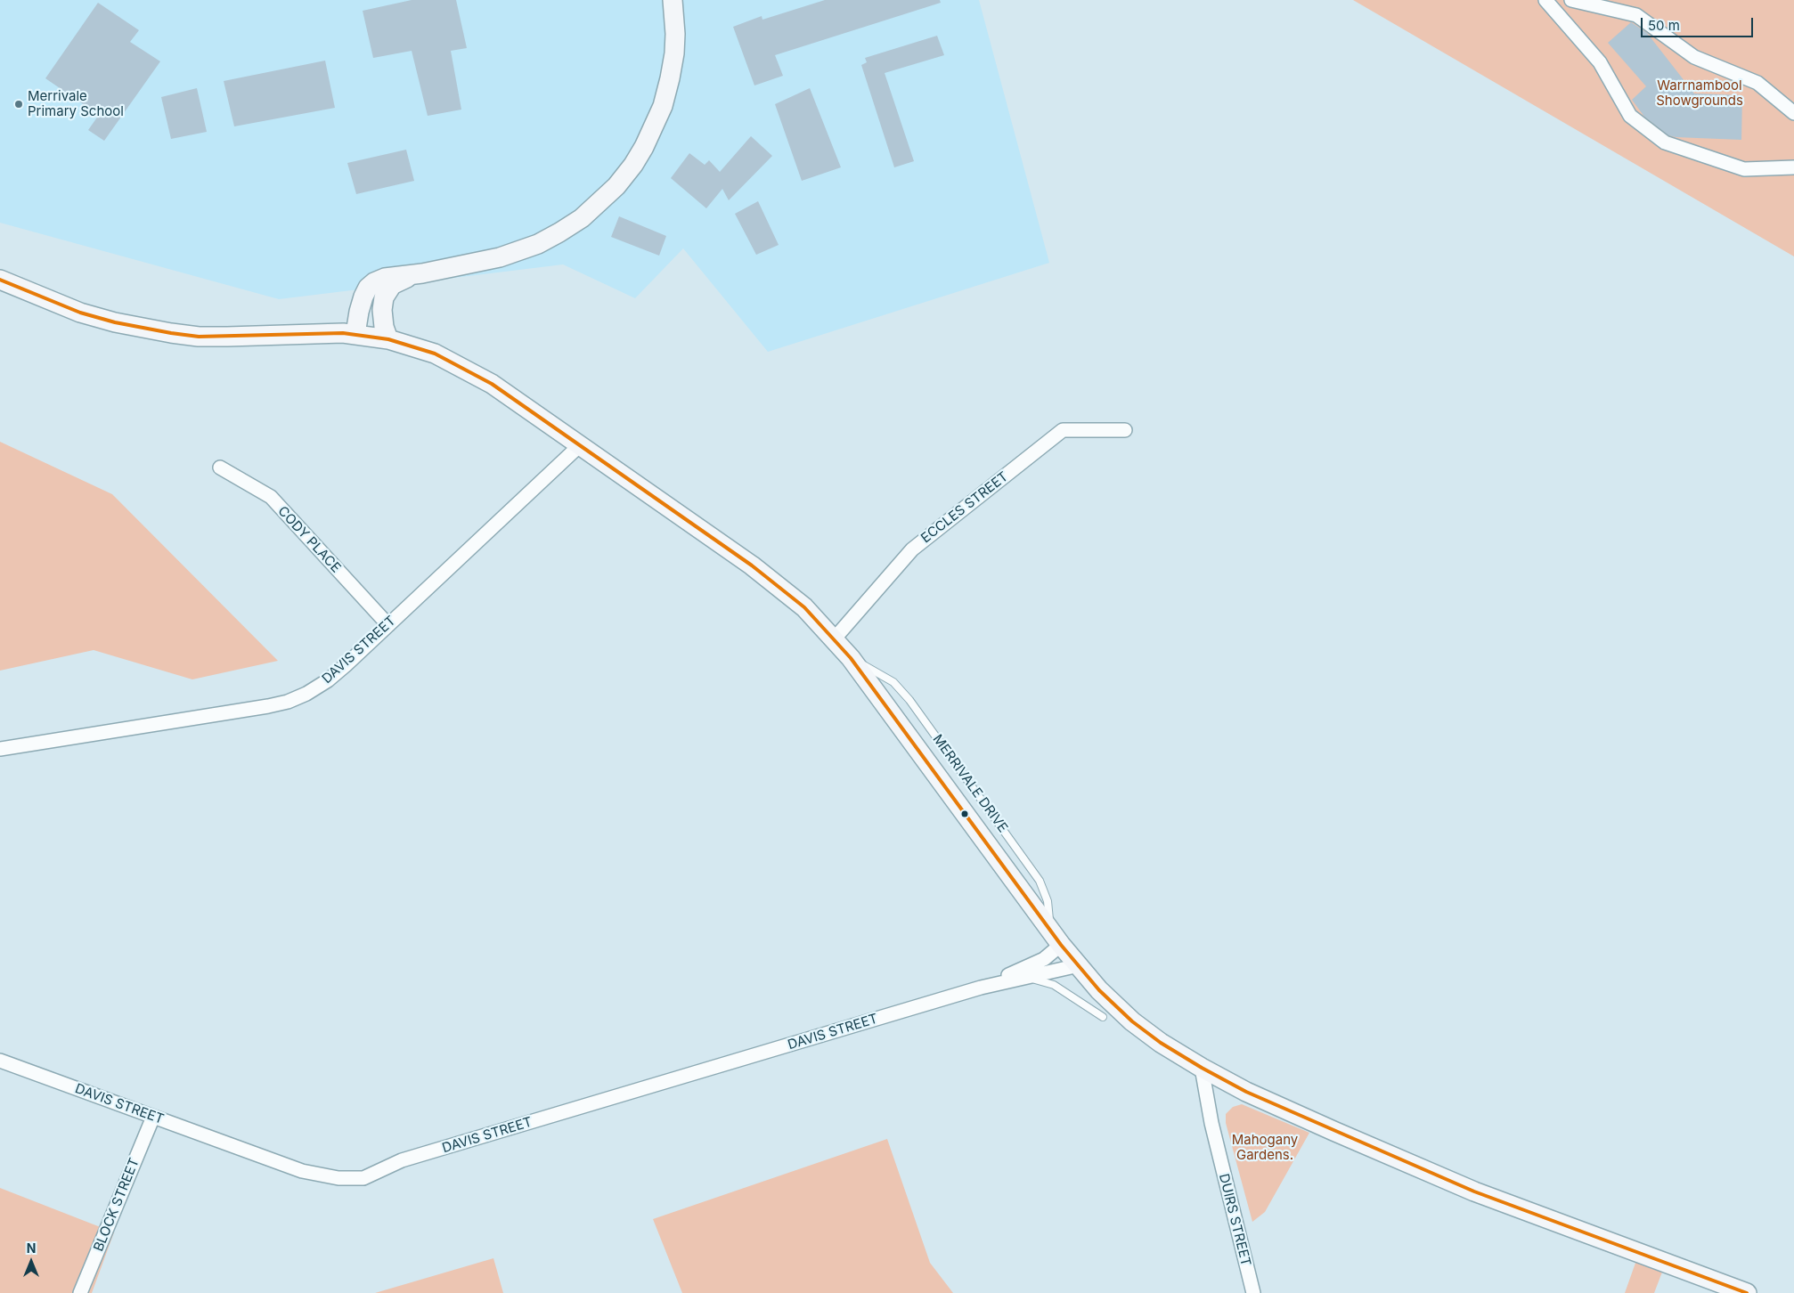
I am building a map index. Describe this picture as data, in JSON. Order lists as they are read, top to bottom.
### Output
{
  "streets": {
    "street": [
      "ECCLES STREET",
      "CODY PLACE",
      "DAVIS STREET",
      "MERRIVALE DRIVE",
      "BLOCK STREET",
      "DUIRS STREET"
    ]
  },
  "crossings": [
    ["ECCLES STREET", "MERRIVALE DRIVE"],
    ["CODY PLACE", "DAVIS STREET"],
    ["DAVIS STREET", "MERRIVALE DRIVE"],
    ["DAVIS STREET", "BLOCK STREET"],
    ["MERRIVALE DRIVE", "DUIRS STREET"]
  ],
  "parks": ["Warrnambool Showgrounds", "Mahogany Gardens."],
  "places": ["Merrivale Primary School"],
  "scale_bar": "50 m",
  "north": "top"
}
